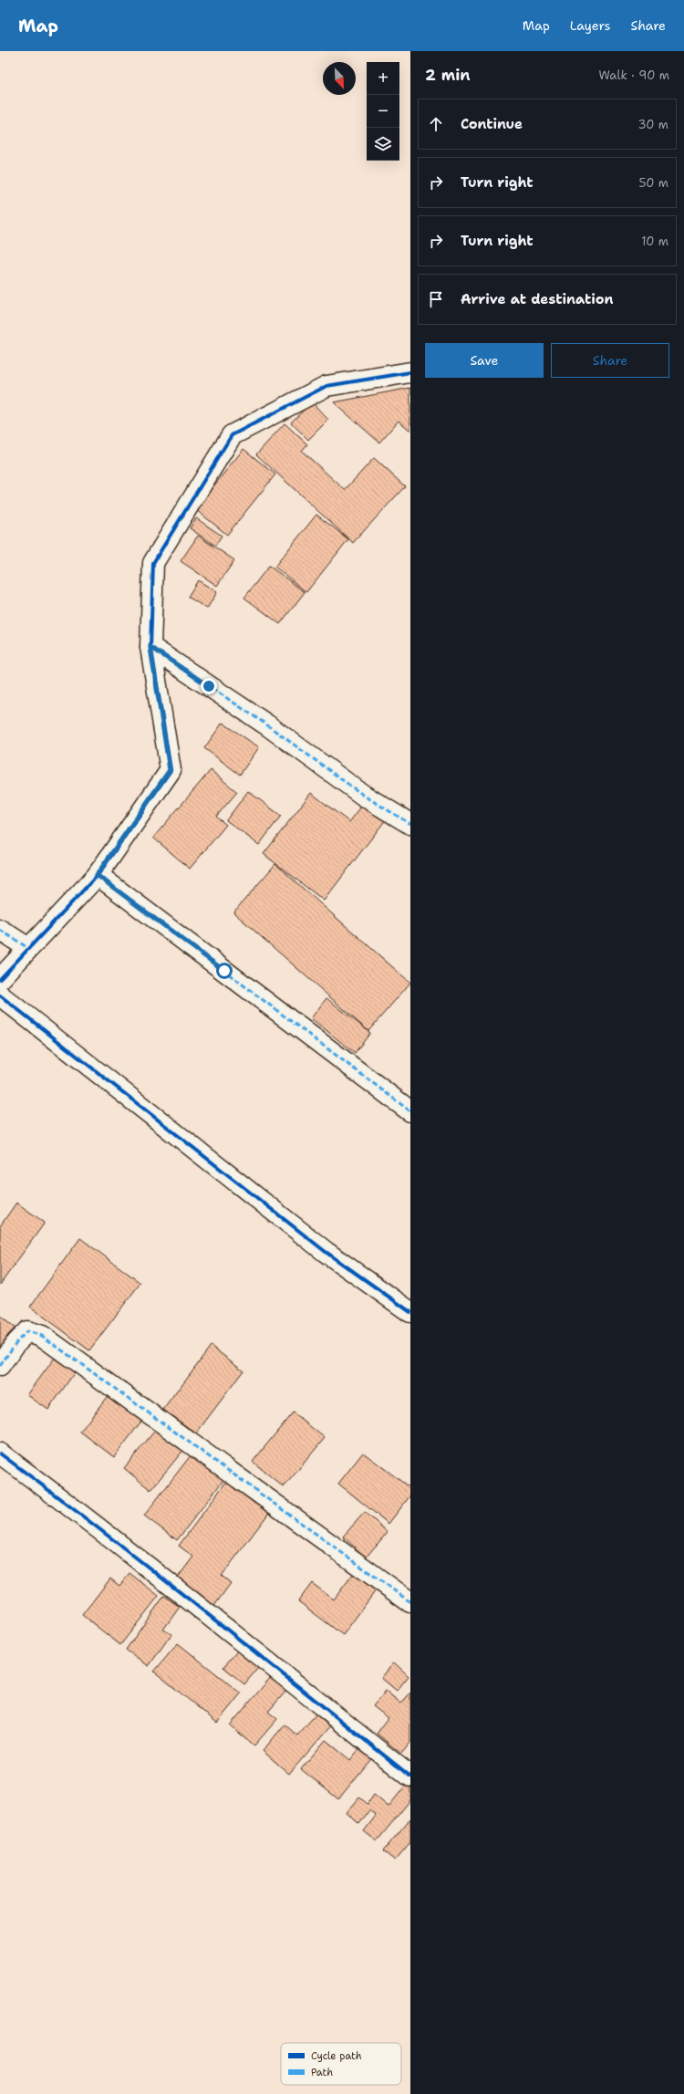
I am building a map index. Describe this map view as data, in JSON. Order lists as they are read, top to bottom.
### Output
{
  "legend": ["Cycle path", "Path"],
  "north": "bottom right",
  "page": {
    "header": "Map",
    "nav": ["Map", "Layers", "Share"],
    "heading": ["2 min", "Walk · 90 m"],
    "map_buttons": ["+", "−"],
    "list": [
      ["Continue", "30 m"],
      ["Turn right", "50 m"],
      ["Turn right", "10 m"],
      "Arrive at destination"
    ],
    "buttons": ["Save", "Share"]
  }
}
